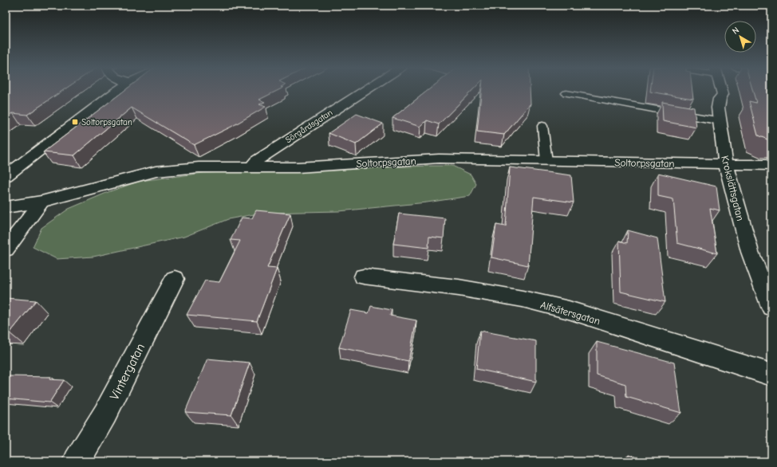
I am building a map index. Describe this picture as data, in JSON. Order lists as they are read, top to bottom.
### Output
{
  "streets": {
    "street": [
      "Sörgårdsgatan",
      "Soltorpsgatan",
      "Krokslättsgatan",
      "Alfsätersgatan",
      "Vintergatan"
    ]
  },
  "crossings": [
    ["Sörgårdsgatan", "Soltorpsgatan"],
    ["Soltorpsgatan", "Krokslättsgatan"]
  ],
  "places": {
    "transit": ["Soltorpsgatan"]
  },
  "north": "top left"
}
